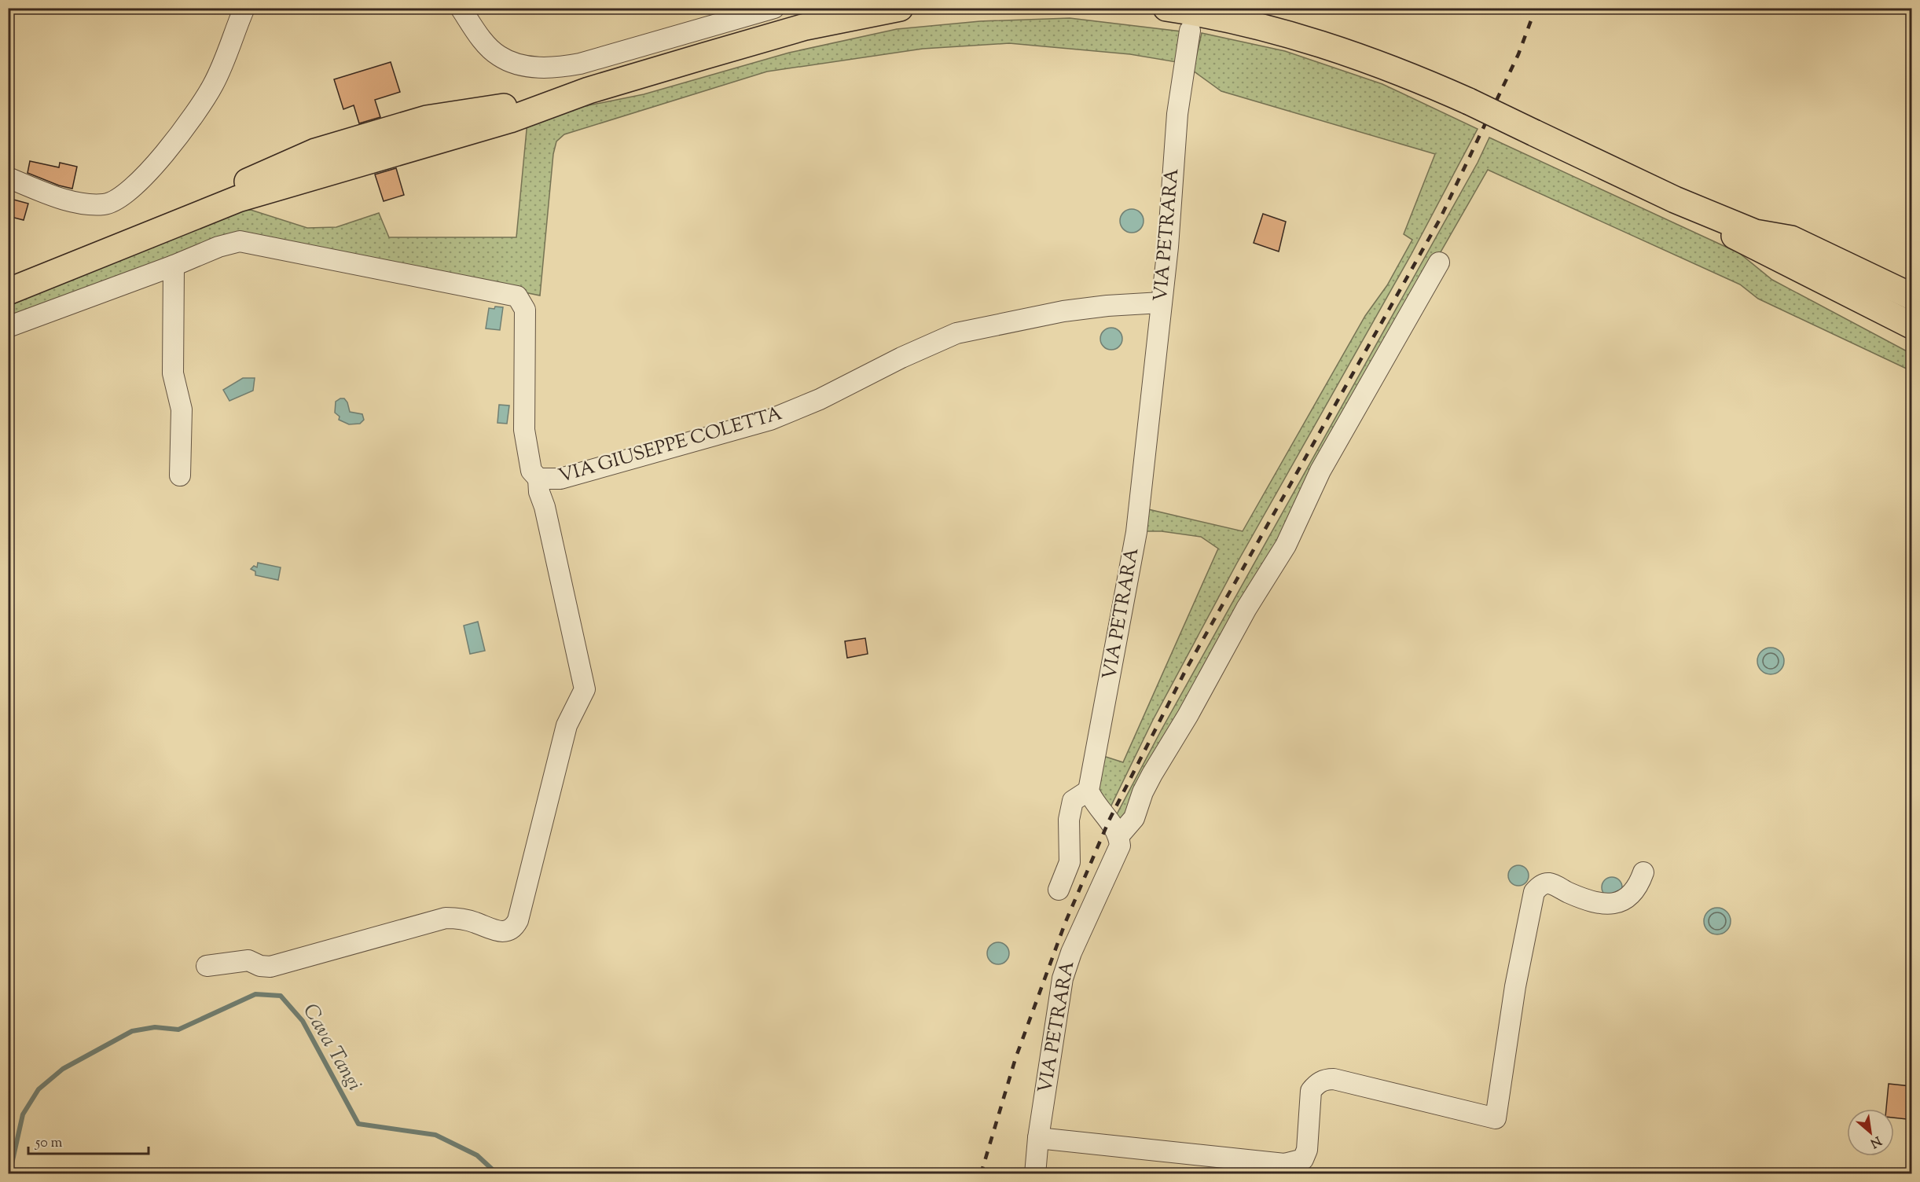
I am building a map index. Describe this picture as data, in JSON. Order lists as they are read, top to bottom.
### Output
{
  "streets": {
    "street": ["VIA PETRARA", "VIA GIUSEPPE COLETTA"]
  },
  "crossings": [
    ["VIA PETRARA", "VIA GIUSEPPE COLETTA"]
  ],
  "water": ["Cava Tangi"],
  "scale_bar": "50 m",
  "north": "bottom right"
}
